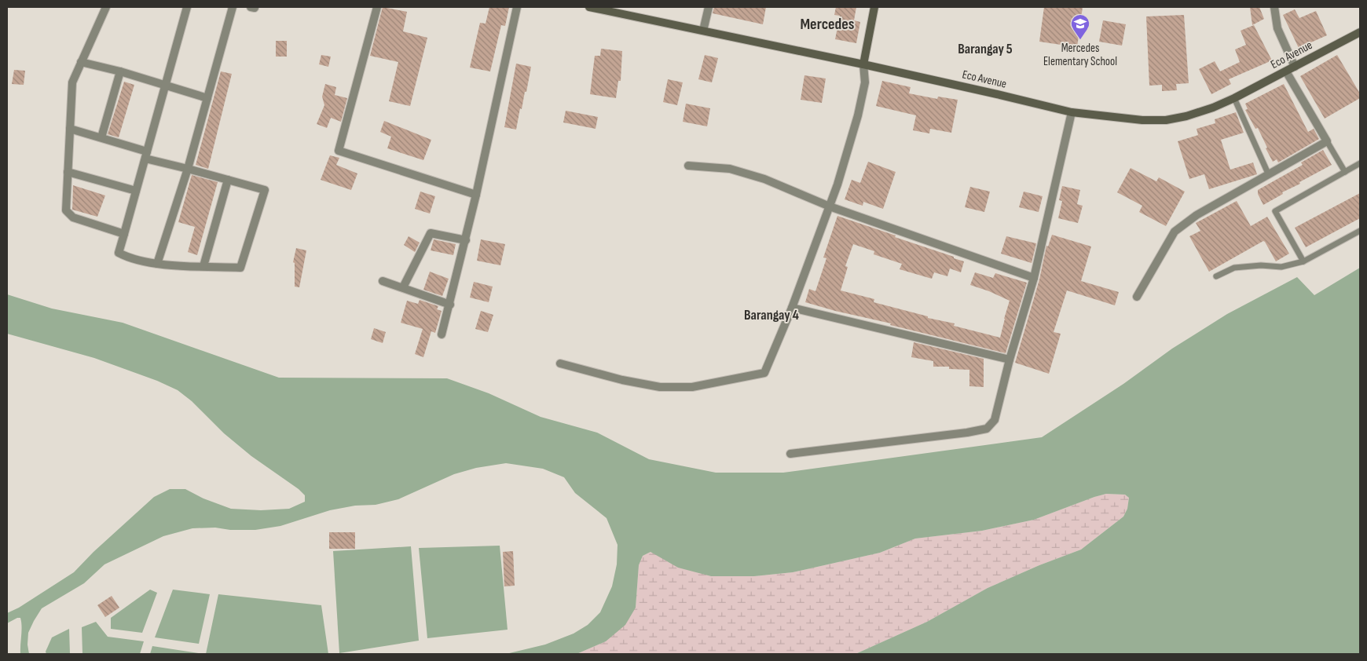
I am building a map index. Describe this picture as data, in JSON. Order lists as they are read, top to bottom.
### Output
{
  "streets": {
    "main road": ["Eco Avenue"]
  },
  "districts": ["Mercedes", "Barangay 5", "Barangay 4"],
  "places": {
    "school or university": ["Mercedes Elementary School"]
  }
}
